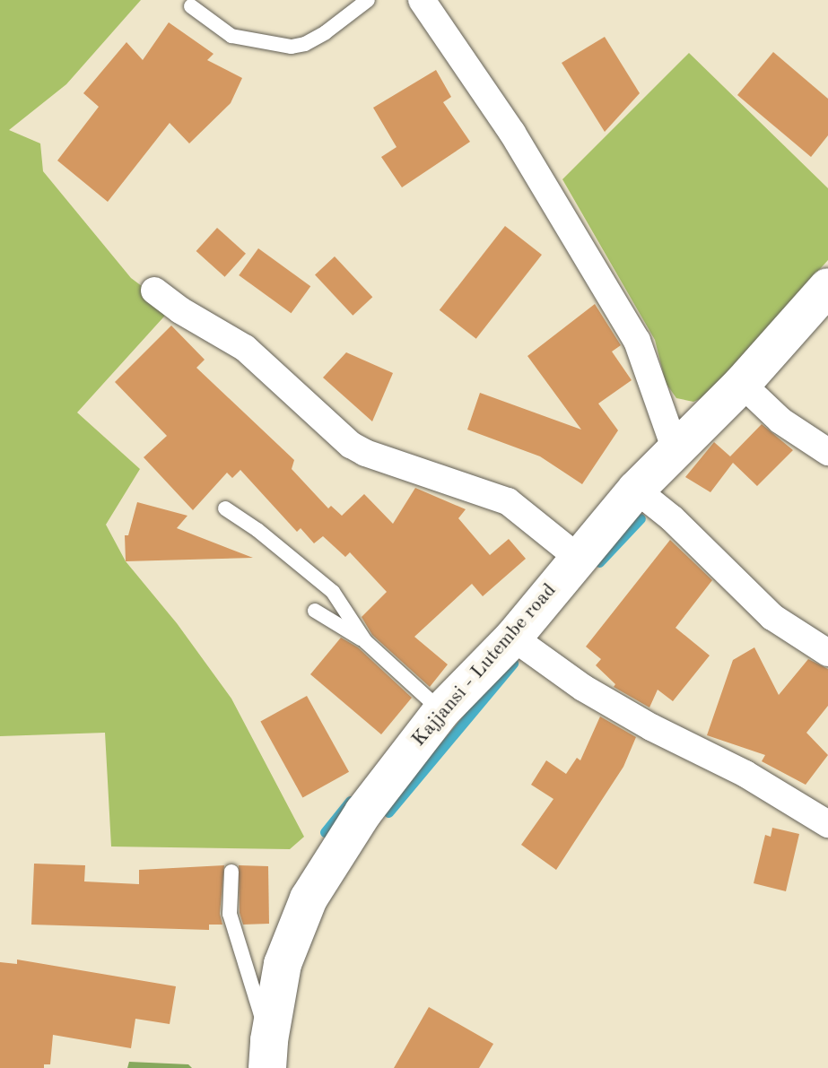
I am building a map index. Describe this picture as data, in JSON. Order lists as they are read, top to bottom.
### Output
{
  "streets": {
    "street": ["Kajjansi - Lutembe road"]
  }
}
